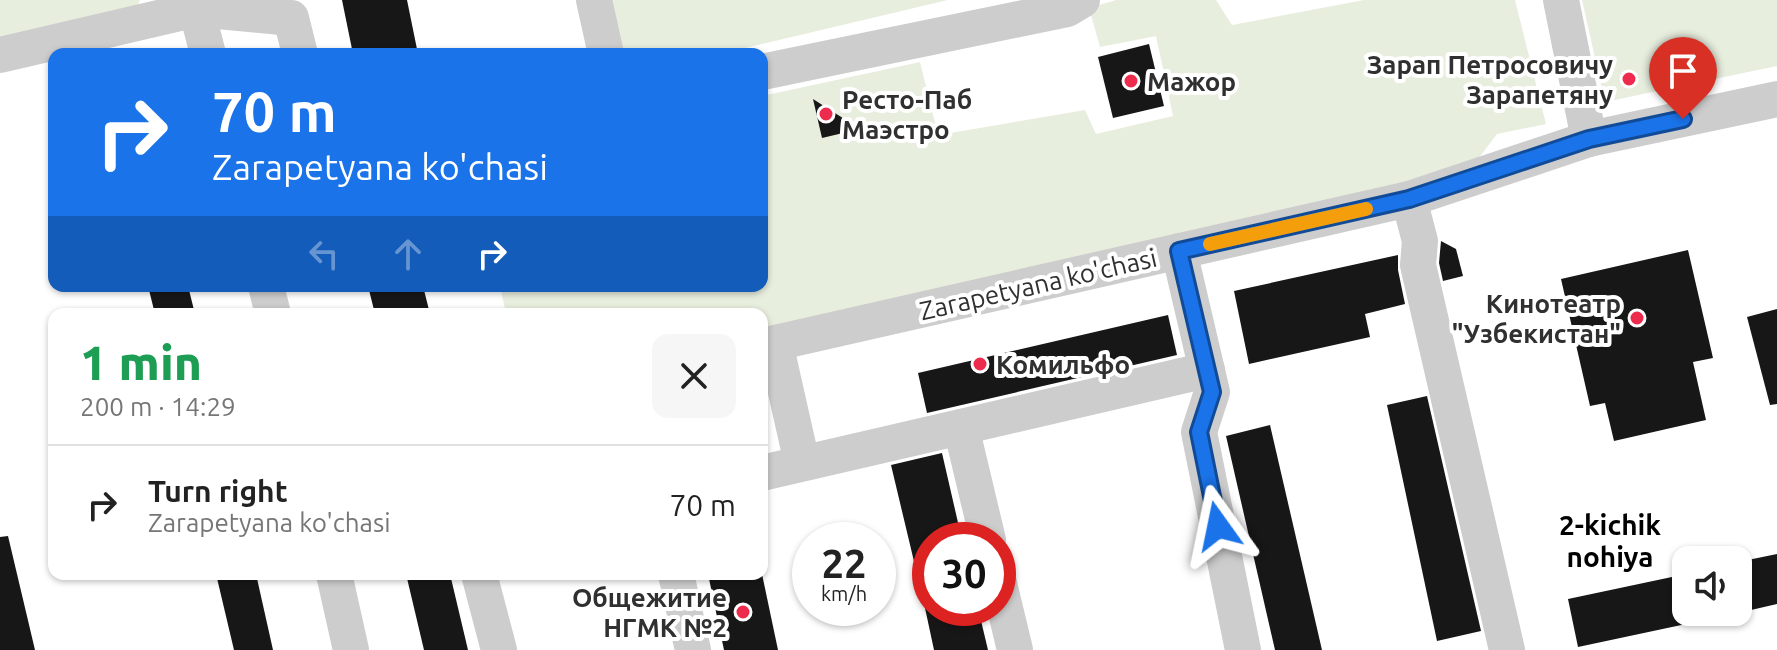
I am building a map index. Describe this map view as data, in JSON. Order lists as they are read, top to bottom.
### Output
{
  "streets": {
    "street": ["Zarapetyana ko'chasi"]
  },
  "districts": ["2-kichik nohiya"],
  "places": [
    "Зарап Петросовичу Зарапетяну",
    "Мажор",
    "Ресто-Паб Маэстро",
    "Кинотеатр \"Узбекистан\"",
    "Комильфо",
    "Общежитие НГМК №2"
  ],
  "page": {
    "turn": ["70 m", "Zarapetyana ko'chasi"],
    "heading": ["1 min", "200 m · 14:29"],
    "list": [
      {
        "name": "Turn right",
        "note": "Zarapetyana ko'chasi",
        "value": "70 m"
      }
    ],
    "speed": "22 km/h",
    "limit": "30"
  }
}
